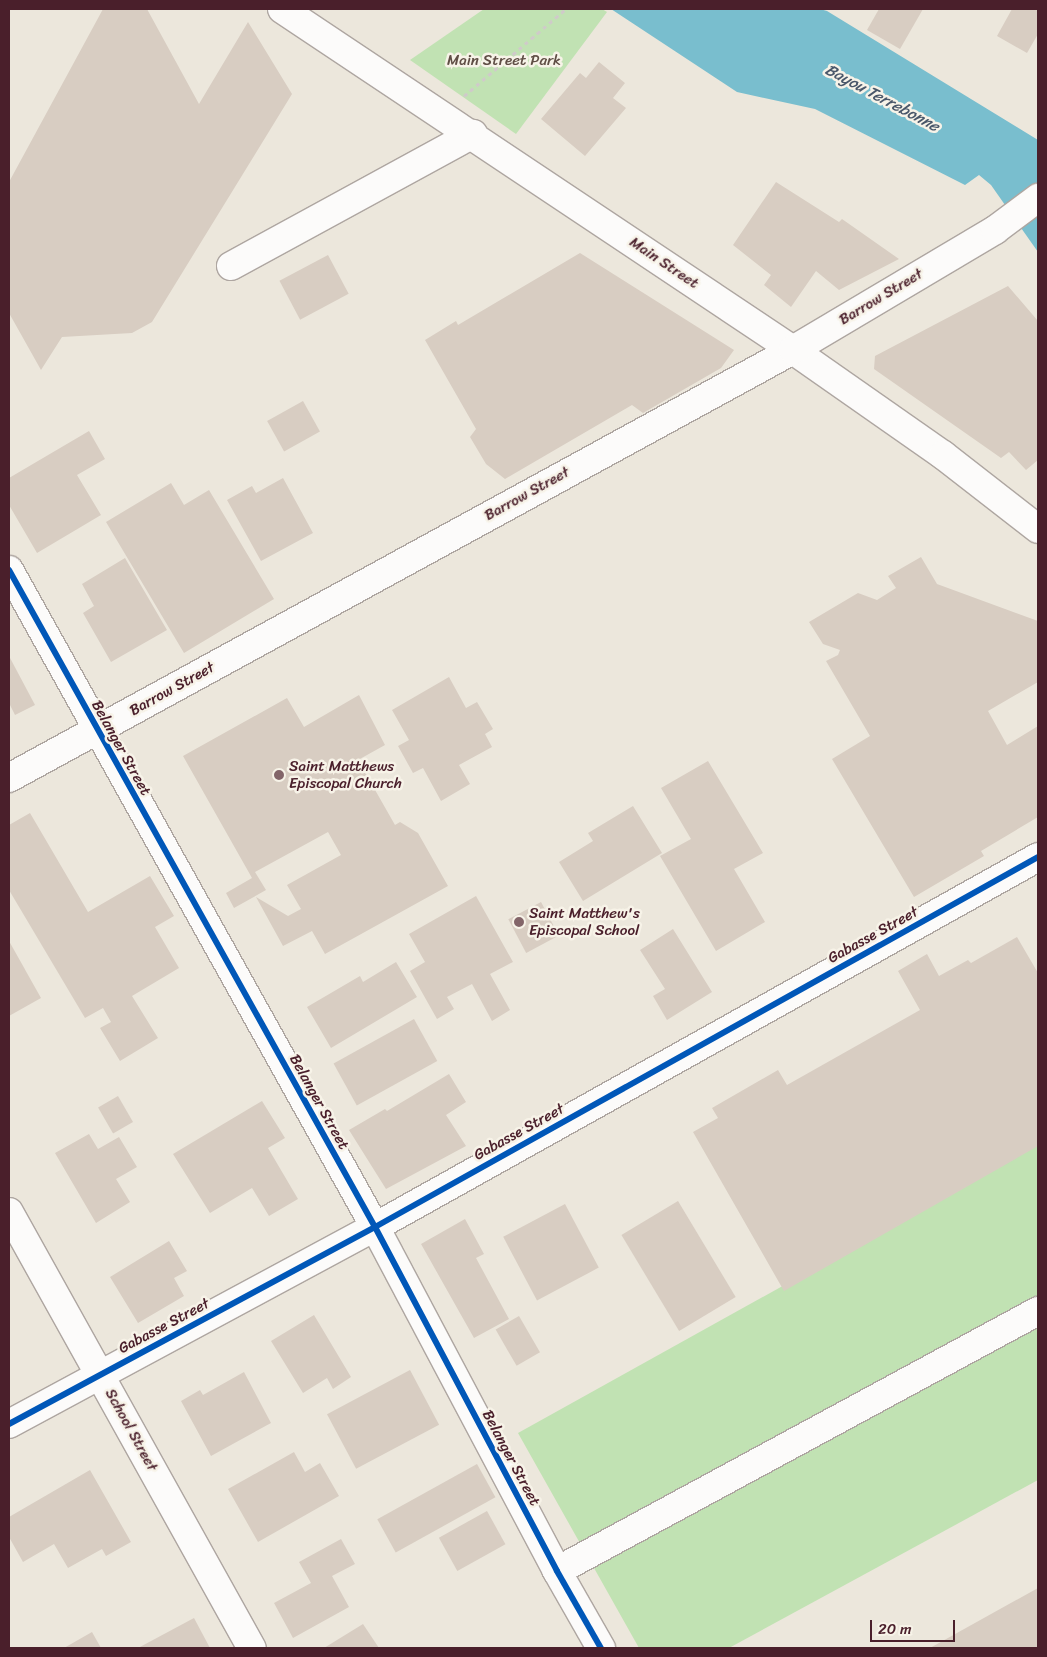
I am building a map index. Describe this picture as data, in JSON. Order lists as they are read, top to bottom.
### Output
{
  "streets": {
    "street": [
      "Main Street",
      "Barrow Street",
      "Belanger Street",
      "Gabasse Street",
      "School Street"
    ]
  },
  "crossings": [
    ["Main Street", "Barrow Street"],
    ["Barrow Street", "Belanger Street"],
    ["Belanger Street", "Gabasse Street"],
    ["Gabasse Street", "School Street"]
  ],
  "water": ["Bayou Terrebonne"],
  "parks": ["Main Street Park"],
  "places": ["Saint Matthews Episcopal Church", "Saint Matthew's Episcopal School"],
  "scale_bar": "20 m"
}
